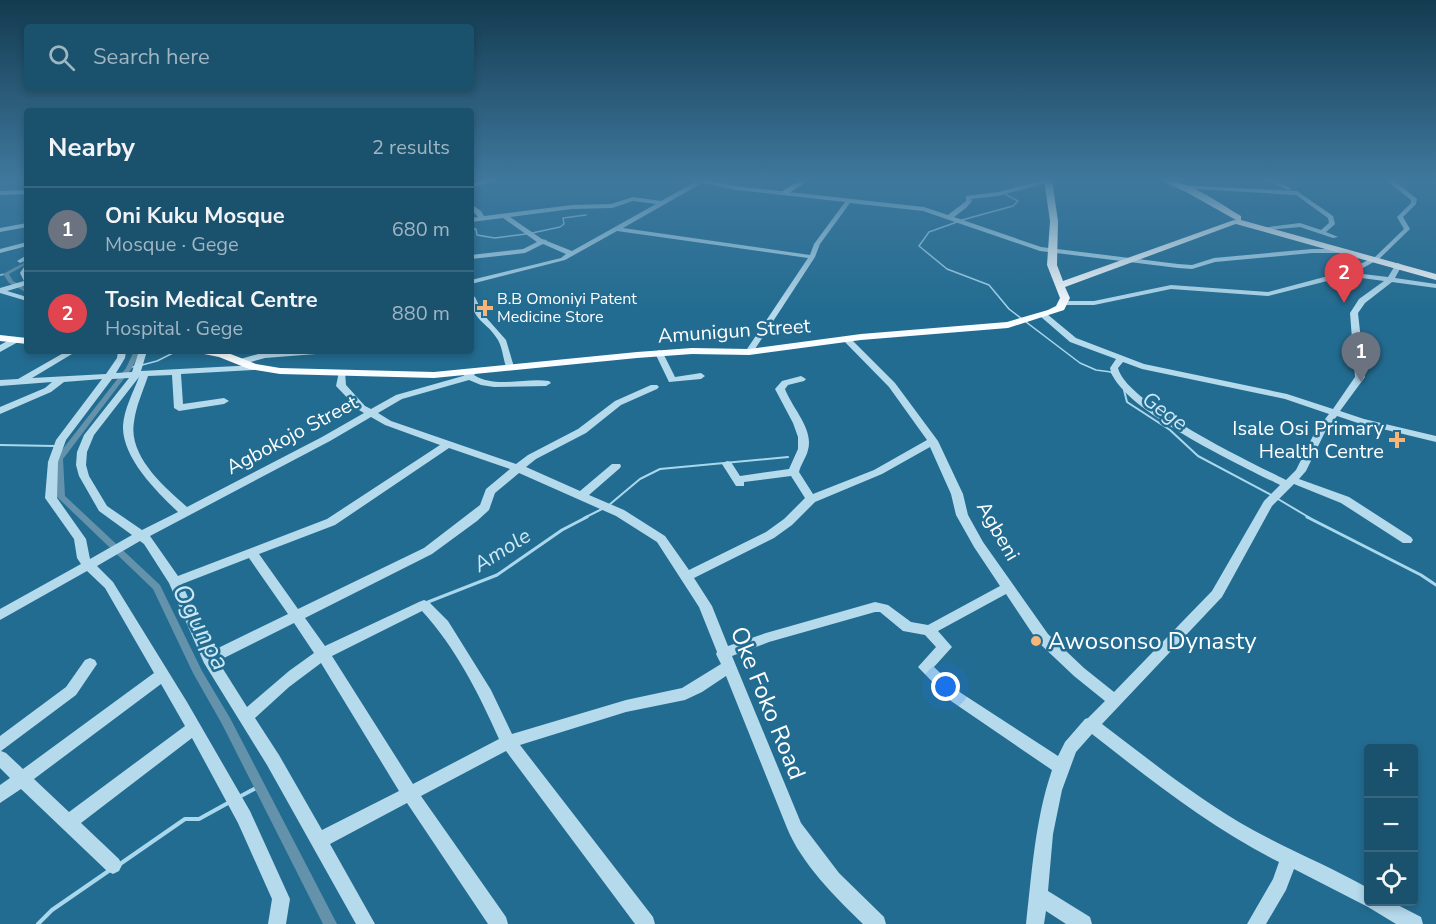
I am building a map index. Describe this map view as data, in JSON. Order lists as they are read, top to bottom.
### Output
{
  "streets": {
    "main road": ["Amunigun Street"],
    "street": ["Agbokojo Street", "Agbeni", "Oke Foko Road"]
  },
  "crossings": [
    ["Amunigun Street", "Agbokojo Street"],
    ["Amunigun Street", "Agbeni"],
    ["Amunigun Street", "Oke Foko Road"],
    ["Agbokojo Street", "Oke Foko Road"]
  ],
  "water": ["Gege", "Amole", "Ogunpa"],
  "places": {
    "health": ["B.B Omoniyi Patent Medicine Store", "Isale Osi Primary Health Centre"],
    "other": ["Awosonso Dynasty"]
  },
  "page": {
    "search": "Search here",
    "heading": ["Nearby", "2 results"],
    "list": [
      {
        "mark": "1",
        "name": "Oni Kuku Mosque",
        "note": "Mosque · Gege",
        "value": "680 m"
      },
      {
        "mark": "2",
        "name": "Tosin Medical Centre",
        "note": "Hospital · Gege",
        "value": "880 m"
      }
    ],
    "pins": ["2", "1"],
    "map_buttons": ["+", "−"]
  }
}
